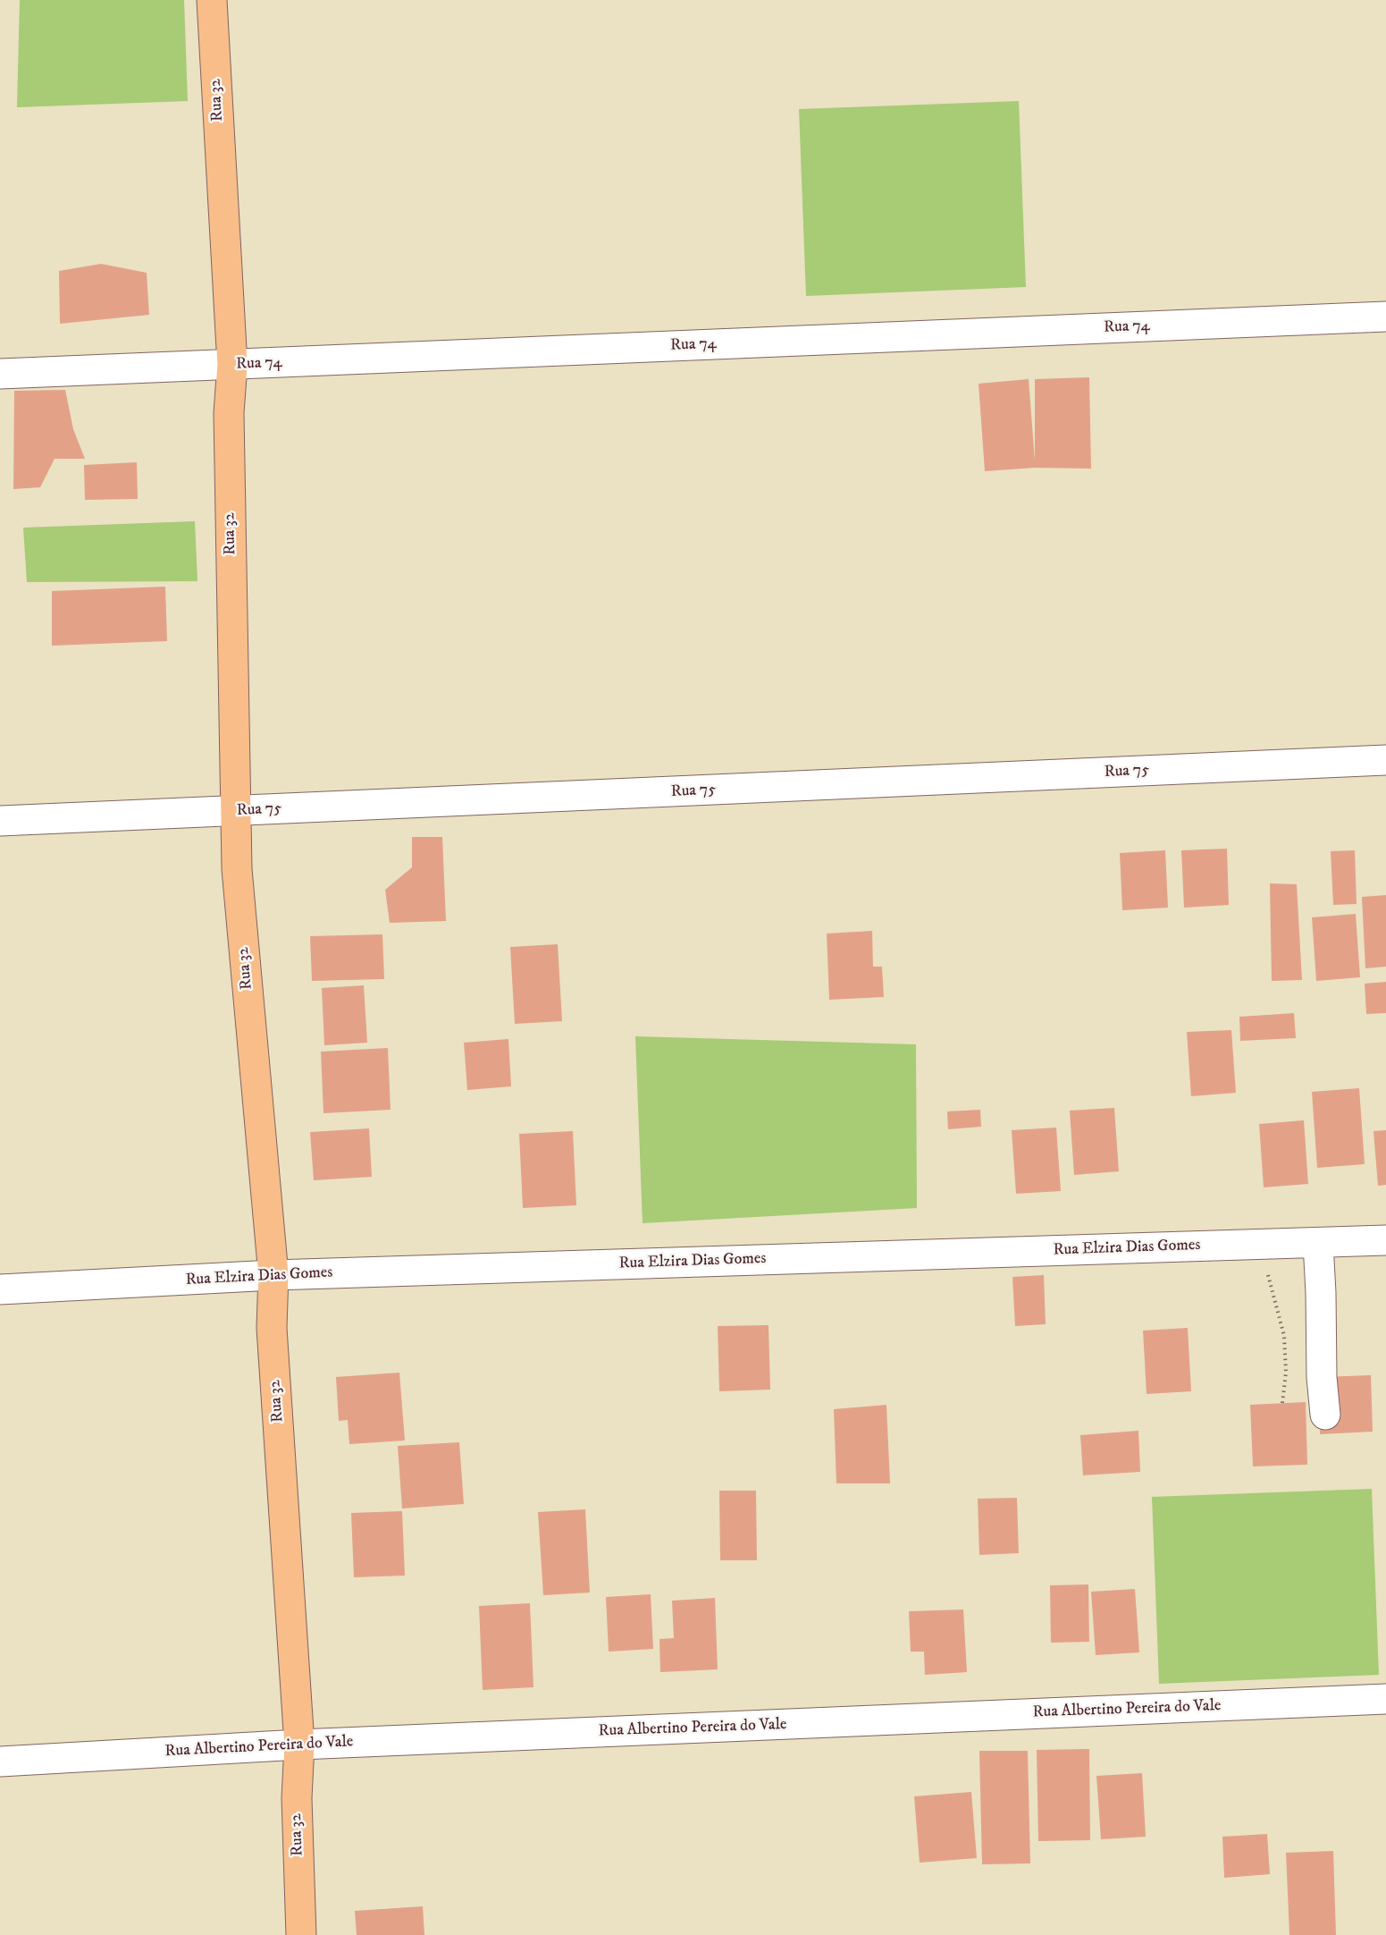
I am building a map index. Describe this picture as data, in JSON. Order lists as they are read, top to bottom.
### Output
{
  "streets": {
    "main road": ["Rua 32"],
    "street": [
      "Rua 74",
      "Rua 75",
      "Rua Elzira Dias Gomes",
      "Rua Albertino Pereira do Vale"
    ]
  },
  "crossings": [
    ["Rua 32", "Rua 74"],
    ["Rua 32", "Rua 75"],
    ["Rua 32", "Rua Elzira Dias Gomes"],
    ["Rua 32", "Rua Albertino Pereira do Vale"]
  ]
}
